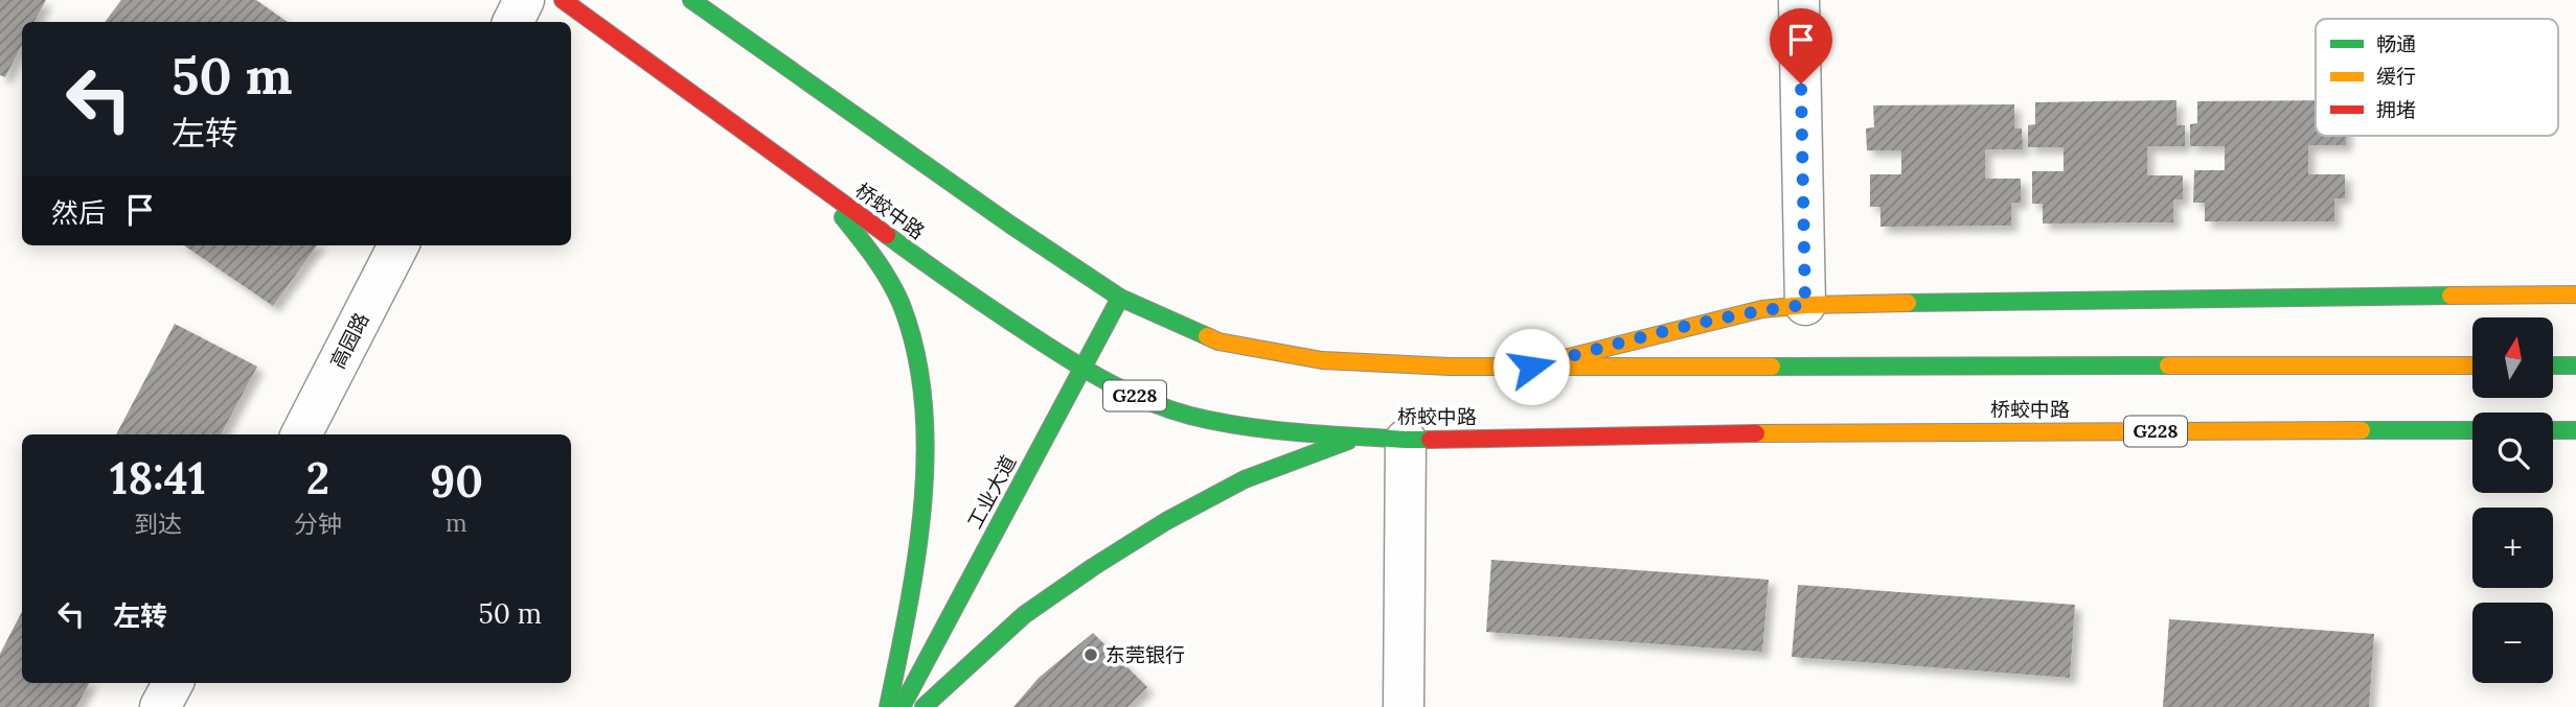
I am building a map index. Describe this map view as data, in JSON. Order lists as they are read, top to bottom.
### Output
{
  "streets": {
    "main road": ["桥蛟中路", "G228", "工业大道"],
    "street": ["高园路"]
  },
  "crossings": [
    ["桥蛟中路", "工业大道"]
  ],
  "places": ["东莞银行"],
  "legend": ["畅通", "缓行", "拥堵"],
  "north": "top",
  "page": {
    "turn": ["50 m", "左转"],
    "then": "然后",
    "map_buttons": ["+", "−"],
    "eta": [
      "18:41",
      "到达",
      "2",
      "分钟",
      "90",
      "m"
    ],
    "list": [
      {
        "name": "左转",
        "value": "50 m"
      }
    ]
  }
}
